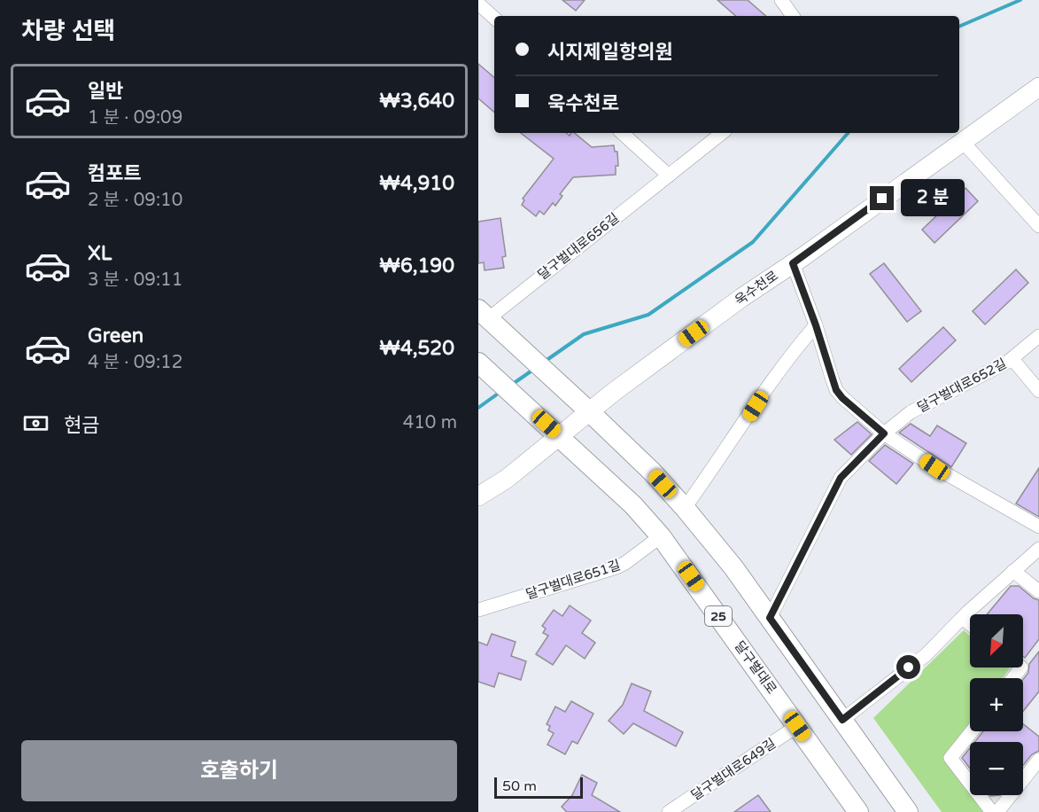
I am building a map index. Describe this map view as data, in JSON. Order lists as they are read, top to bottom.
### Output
{
  "streets": {
    "main road": ["욱수천로", "25", "달구벌대로"],
    "street": [
      "달구벌대로656길",
      "달구벌대로652길",
      "달구벌대로651길",
      "달구벌대로649길"
    ]
  },
  "crossings": [
    ["욱수천로", "달구벌대로"],
    ["달구벌대로651길", "달구벌대로"],
    ["달구벌대로", "달구벌대로649길"]
  ],
  "scale_bar": "50 m",
  "north": "bottom left",
  "page": {
    "heading": "차량 선택",
    "banner": ["시지제일항의원", "욱수천로"],
    "list": [
      {
        "name": "일반",
        "note": "1 분 · 09:09",
        "value": "₩3,640"
      },
      {
        "name": "컴포트",
        "note": "2 분 · 09:10",
        "value": "₩4,910"
      },
      {
        "name": "XL",
        "note": "3 분 · 09:11",
        "value": "₩6,190"
      },
      {
        "name": "Green",
        "note": "4 분 · 09:12",
        "value": "₩4,520"
      }
    ],
    "bubble": "2 분",
    "pay": ["현금", "410 m"],
    "map_buttons": ["+", "−"],
    "buttons": "호출하기",
    "scale": "50 m"
  }
}
